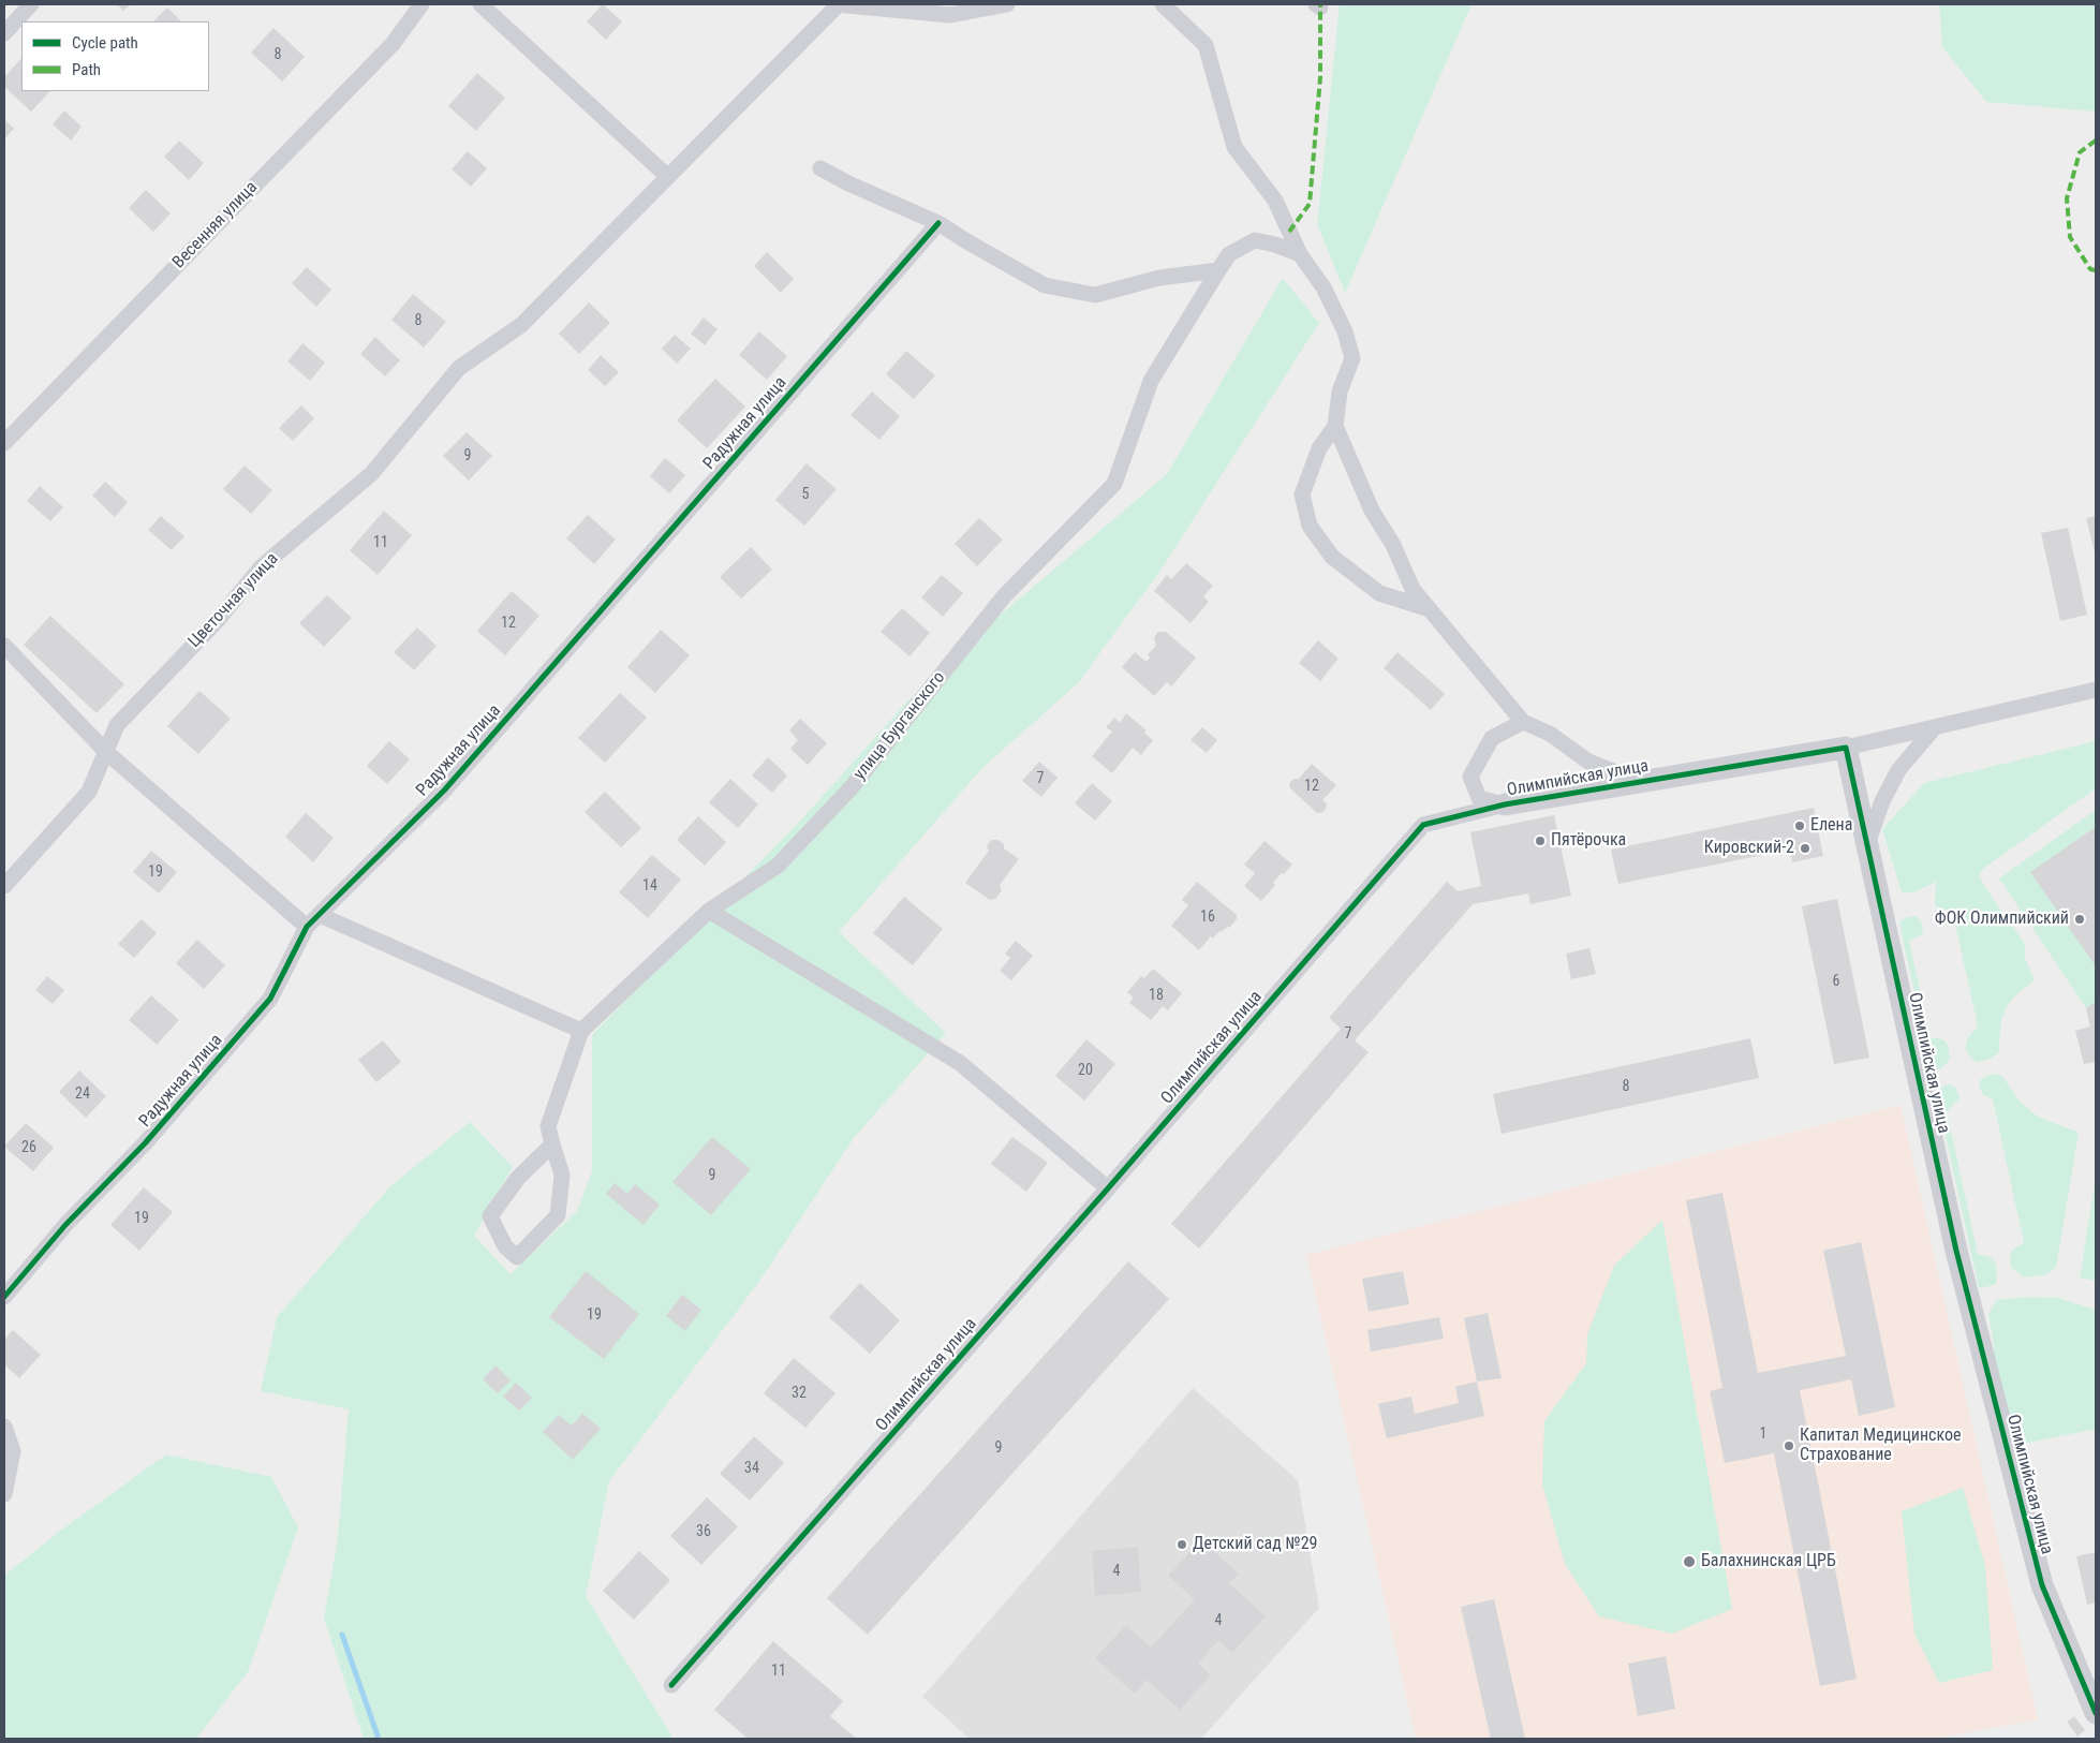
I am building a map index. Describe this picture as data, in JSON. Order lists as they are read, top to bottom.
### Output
{
  "streets": {
    "street": [
      "Весенняя улица",
      "Радужная улица",
      "Цветочная улица",
      "улица Бурганского",
      "Олимпийская улица"
    ]
  },
  "places": [
    "Елена",
    "Пятёрочка",
    "Кировский-2",
    "ФОК Олимпийский",
    "Капитал Медицинское Страхование",
    "Детский сад №29",
    "Балахнинская ЦРБ"
  ],
  "house_numbers": [
    "8",
    "8",
    "9",
    "5",
    "11",
    "12",
    "7",
    "12",
    "19",
    "14",
    "16",
    "6",
    "18",
    "7",
    "20",
    "8",
    "24",
    "26",
    "9",
    "19",
    "19",
    "32",
    "1",
    "9",
    "34",
    "36",
    "4",
    "4",
    "11"
  ],
  "legend": ["Cycle path", "Path"]
}
